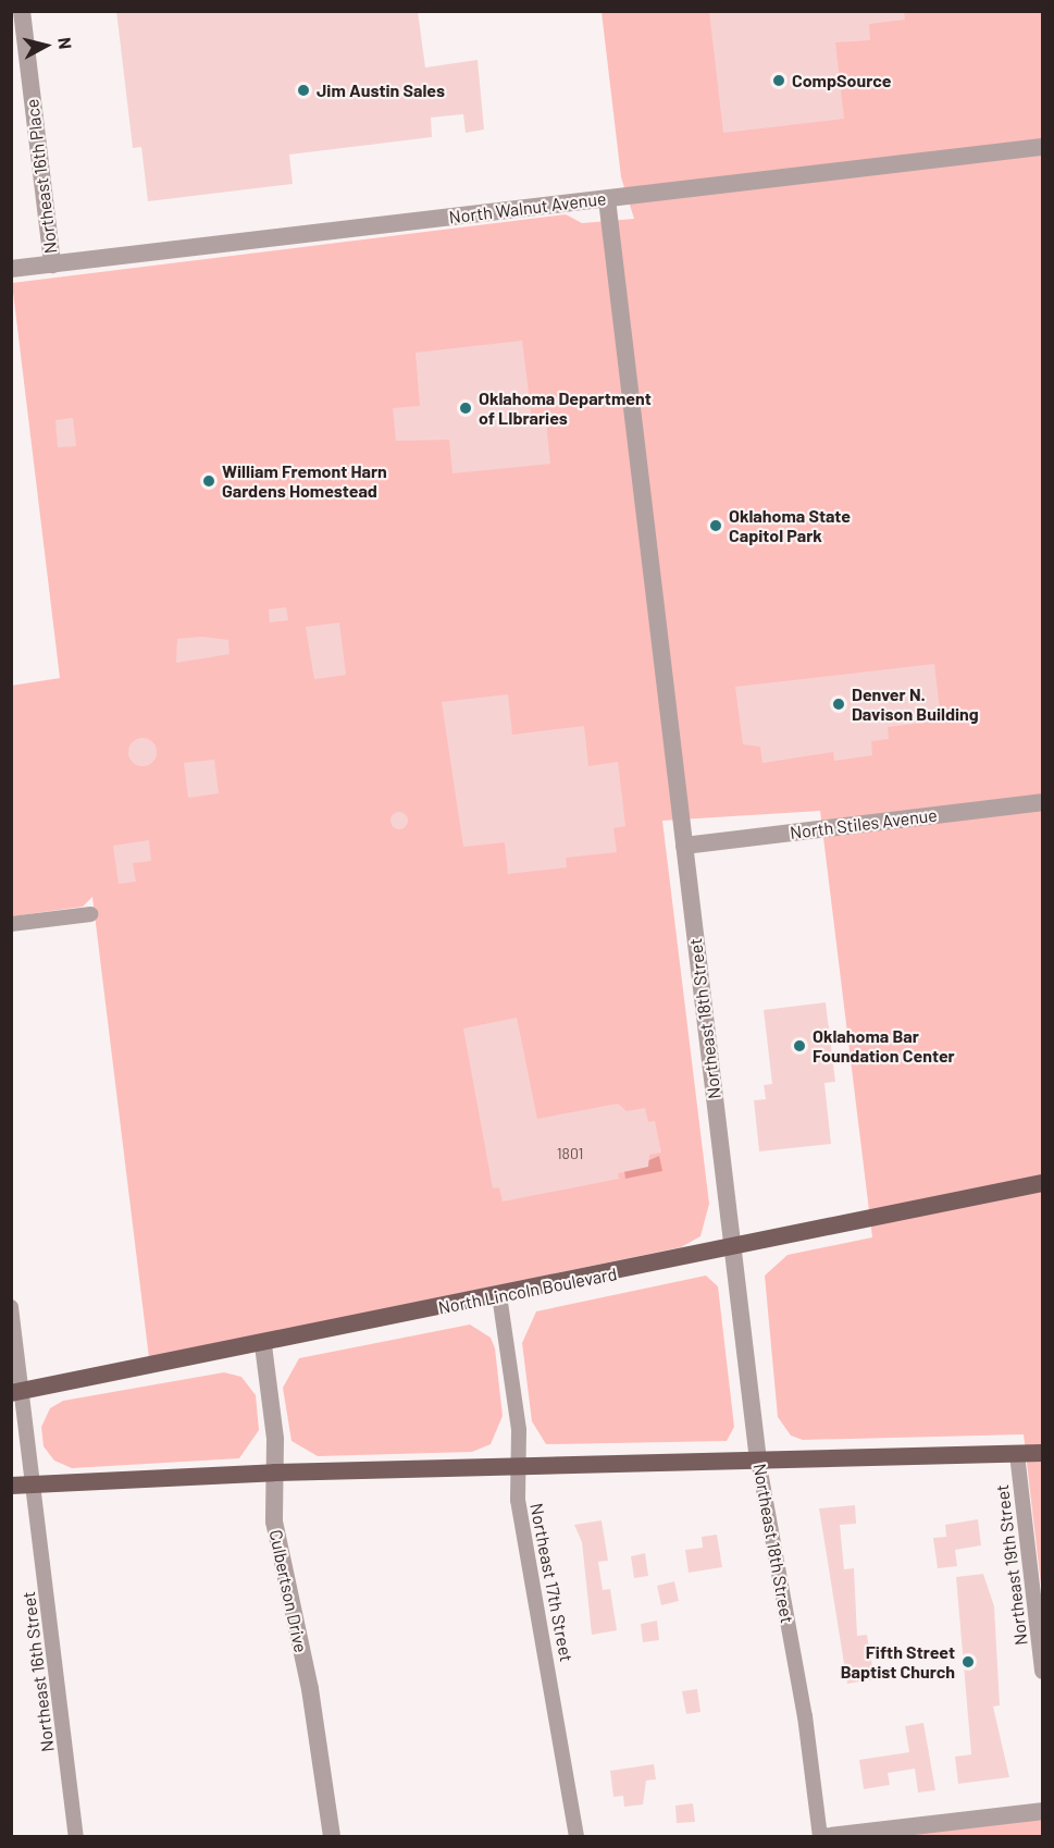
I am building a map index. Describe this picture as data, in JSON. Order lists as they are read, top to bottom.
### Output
{
  "streets": {
    "main road": ["North Lincoln Boulevard"],
    "street": [
      "Northeast 16th Place",
      "North Walnut Avenue",
      "North Stiles Avenue",
      "Northeast 18th Street",
      "Northeast 19th Street",
      "Northeast 17th Street",
      "Culbertson Drive",
      "Northeast 16th Street"
    ]
  },
  "crossings": [
    ["Northeast 16th Place", "North Walnut Avenue"],
    ["North Walnut Avenue", "Northeast 18th Street"],
    ["North Stiles Avenue", "Northeast 18th Street"],
    ["Northeast 18th Street", "North Lincoln Boulevard"],
    ["North Lincoln Boulevard", "Northeast 17th Street"],
    ["North Lincoln Boulevard", "Culbertson Drive"],
    ["North Lincoln Boulevard", "Northeast 16th Street"]
  ],
  "places": [
    "CompSource",
    "Jim Austin Sales",
    "Oklahoma Department of LIbraries",
    "William Fremont Harn Gardens Homestead",
    "Oklahoma State Capitol Park",
    "Denver N. Davison Building",
    "Oklahoma Bar Foundation Center",
    "Fifth Street Baptist Church"
  ],
  "house_numbers": ["1801"],
  "north": "right"
}
